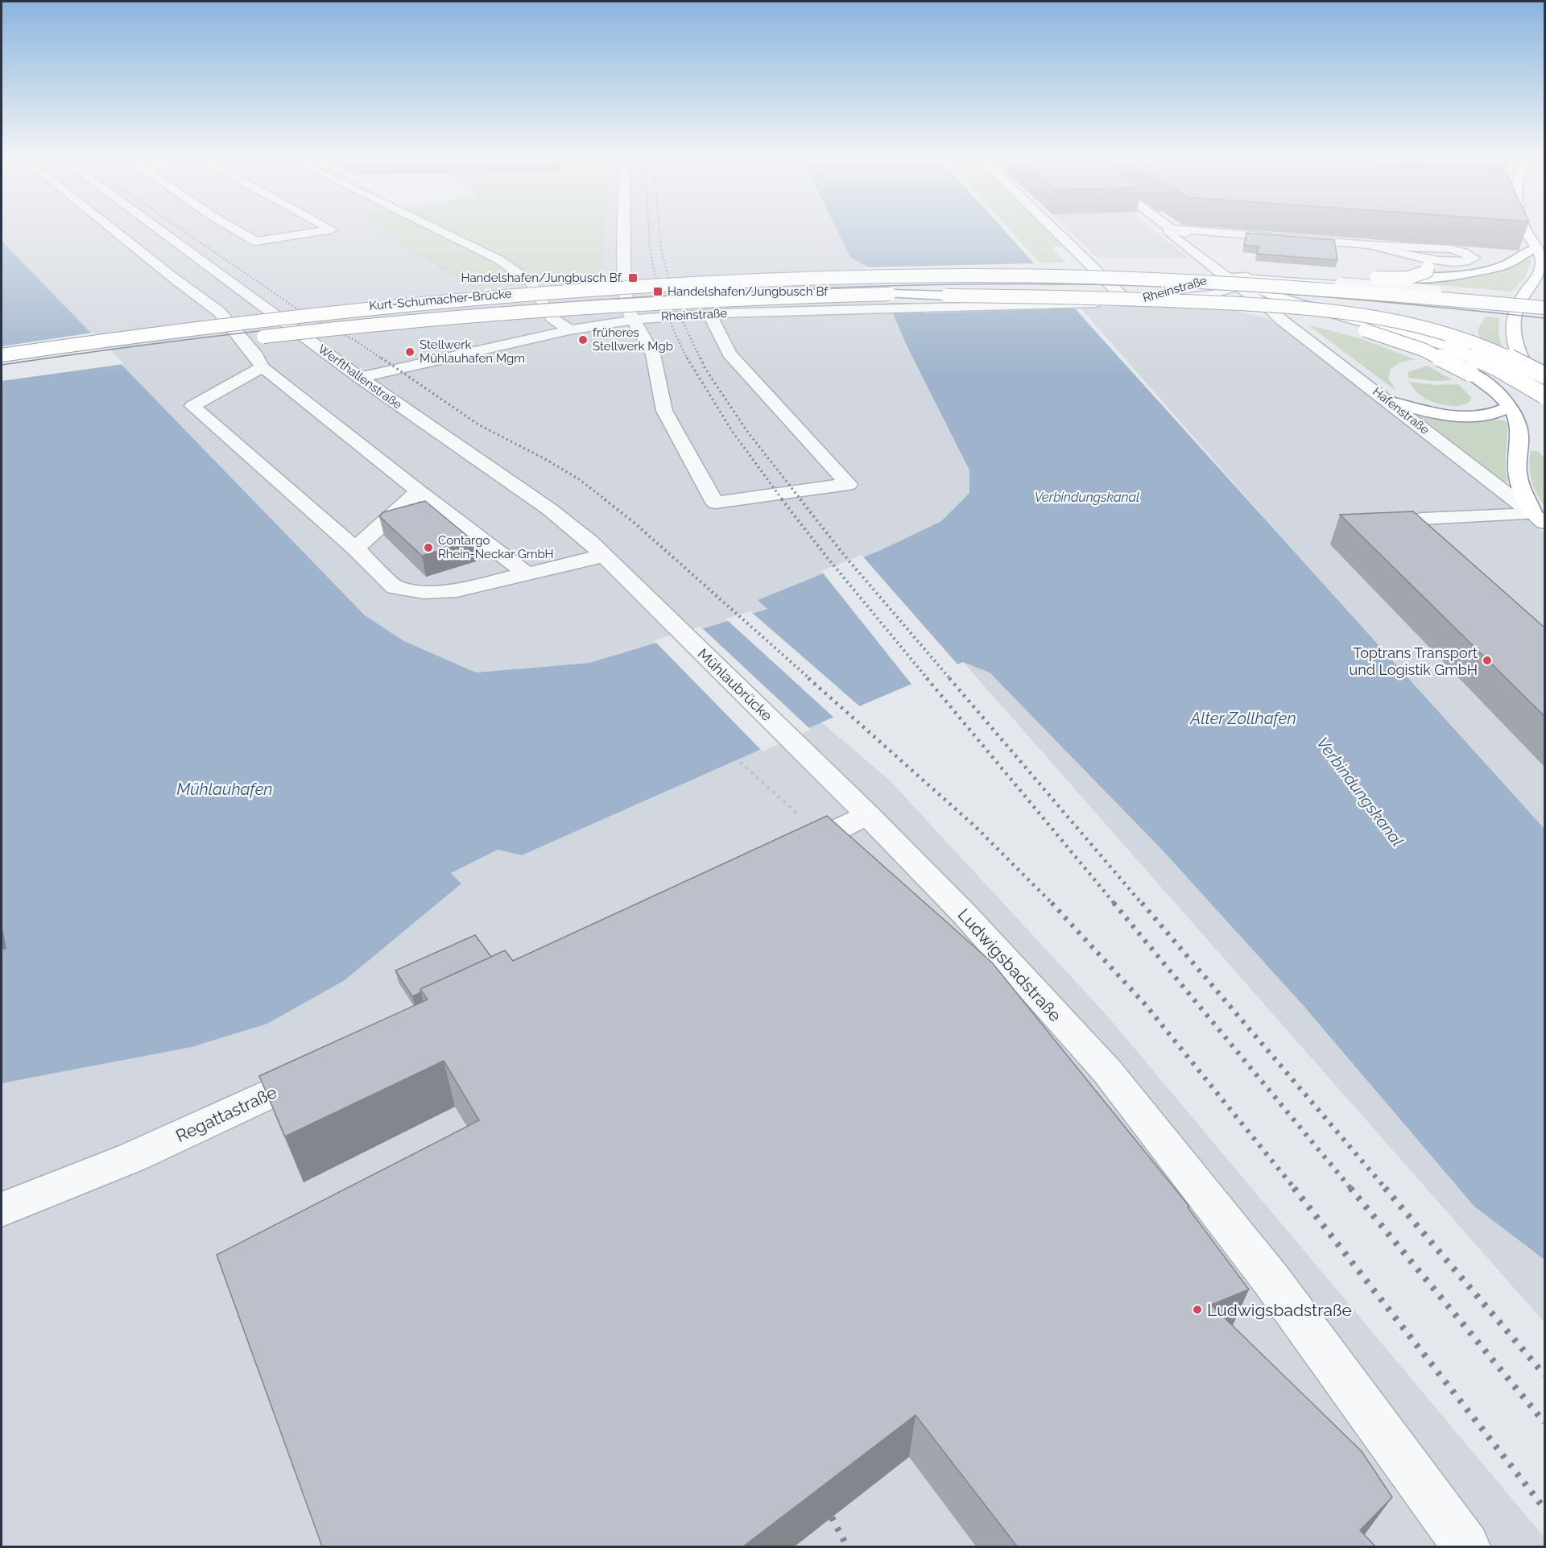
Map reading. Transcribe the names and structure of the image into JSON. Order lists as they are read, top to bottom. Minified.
{"streets":{"main road":["Kurt-Schumacher-Brücke"],"street":["Rheinstraße","Werfthallenstraße","Hafenstraße","Mühlaubrücke","Ludwigsbadstraße","Regattastraße"]},"crossings":[["Rheinstraße","Werfthallenstraße"],["Rheinstraße","Hafenstraße"],["Werfthallenstraße","Mühlaubrücke"],["Mühlaubrücke","Ludwigsbadstraße"]],"water":["Verbindungskanal","Alter Zollhafen","Mühlauhafen"],"places":{"transit":["Handelshafen/Jungbusch Bf.","Handelshafen/Jungbusch Bf"],"other":["früheres Stellwerk Mgb","Stellwerk Mühlauhafen Mgm","Contargo Rhein-Neckar GmbH","Toptrans Transport und Logistik GmbH","Ludwigsbadstraße"]}}
